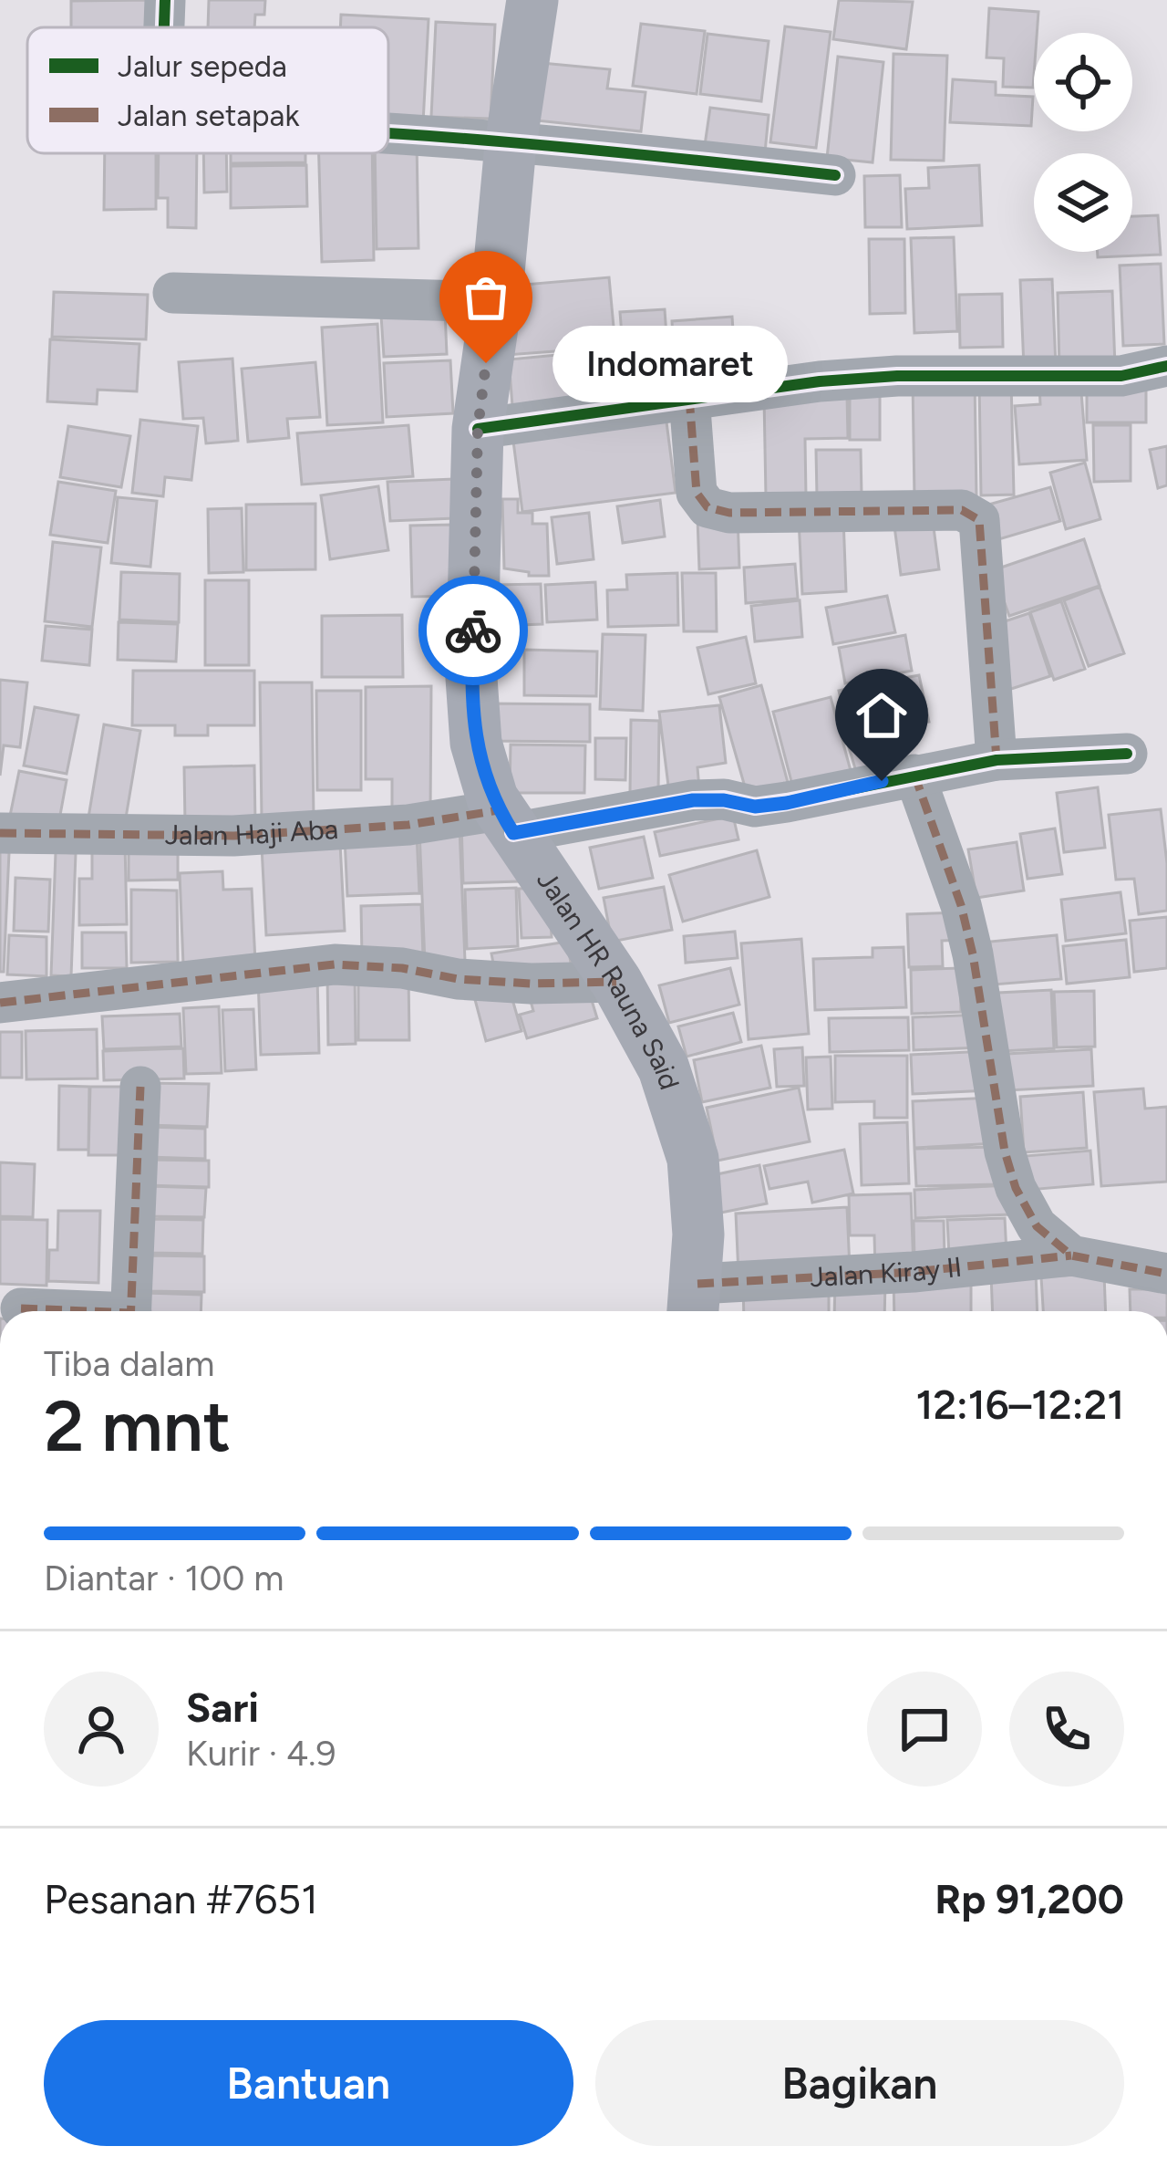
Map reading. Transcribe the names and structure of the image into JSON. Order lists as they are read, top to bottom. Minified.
{"streets":{"main road":["Jalan HR Rauna Said"],"street":["Jalan Haji Aba","Jalan Kiray II"]},"crossings":[["Jalan Haji Aba","Jalan HR Rauna Said"],["Jalan HR Rauna Said","Jalan Kiray II"]],"places":["Indomaret"],"legend":["Jalur sepeda","Jalan setapak"],"page":{"bubble":"Indomaret","heading":["2 mnt","Tiba dalam","12:16–12:21"],"panel":["Sari","Kurir · 4.9","Pesanan #7651","Rp 91,200"],"bar":"Diantar · 100 m","buttons":["Bantuan","Bagikan"]}}
